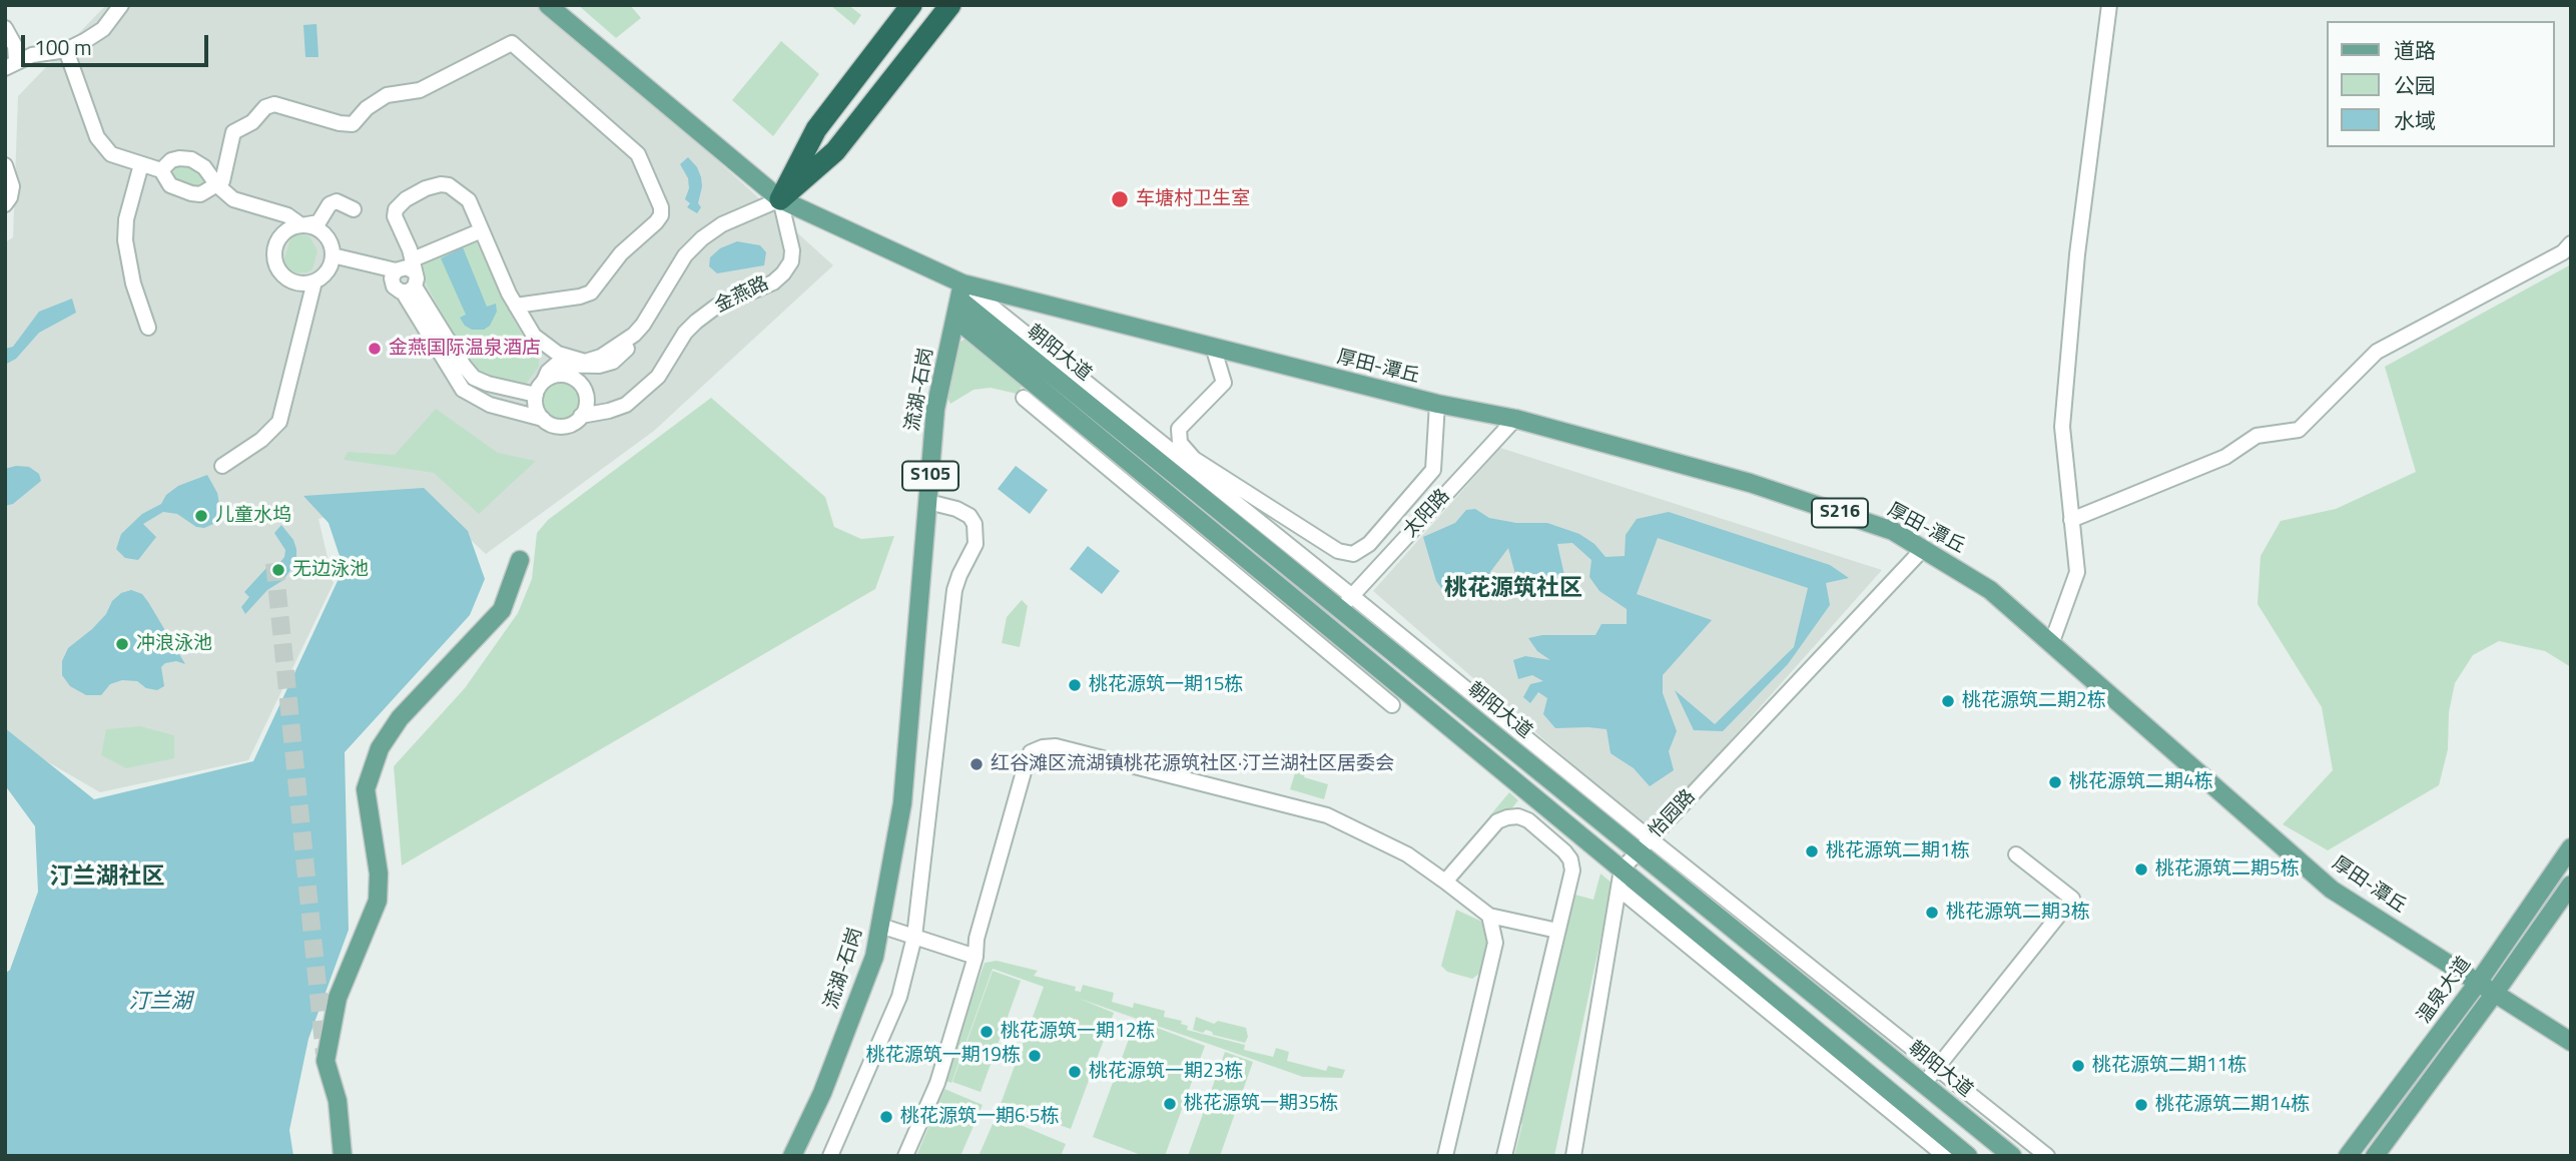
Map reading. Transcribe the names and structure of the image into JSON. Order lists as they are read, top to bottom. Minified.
{"streets":{"main road":["朝阳大道","厚田-潭丘","流湖-石岗","S105","S216","温泉大道"],"street":["金燕路","太阳路","怡园路"]},"crossings":[["朝阳大道","厚田-潭丘"],["朝阳大道","流湖-石岗"],["朝阳大道","太阳路"],["朝阳大道","怡园路"],["厚田-潭丘","流湖-石岗"],["厚田-潭丘","太阳路"],["厚田-潭丘","怡园路"],["厚田-潭丘","温泉大道"]],"districts":["桃花源筑社区","汀兰湖社区"],"water":["汀兰湖"],"places":["车塘村卫生室","金燕国际温泉酒店","儿童水坞","无边泳池","冲浪泳池","桃花源筑一期15栋","桃花源筑二期2栋","红谷滩区流湖镇桃花源筑社区·汀兰湖社区居委会","桃花源筑二期4栋","桃花源筑二期1栋","桃花源筑二期5栋","桃花源筑二期3栋","桃花源筑一期12栋","桃花源筑一期19栋","桃花源筑二期11栋","桃花源筑一期23栋","桃花源筑一期35栋","桃花源筑二期14栋","桃花源筑一期6·5栋"],"legend":["道路","公园","水域"],"scale_bar":"100 m"}
